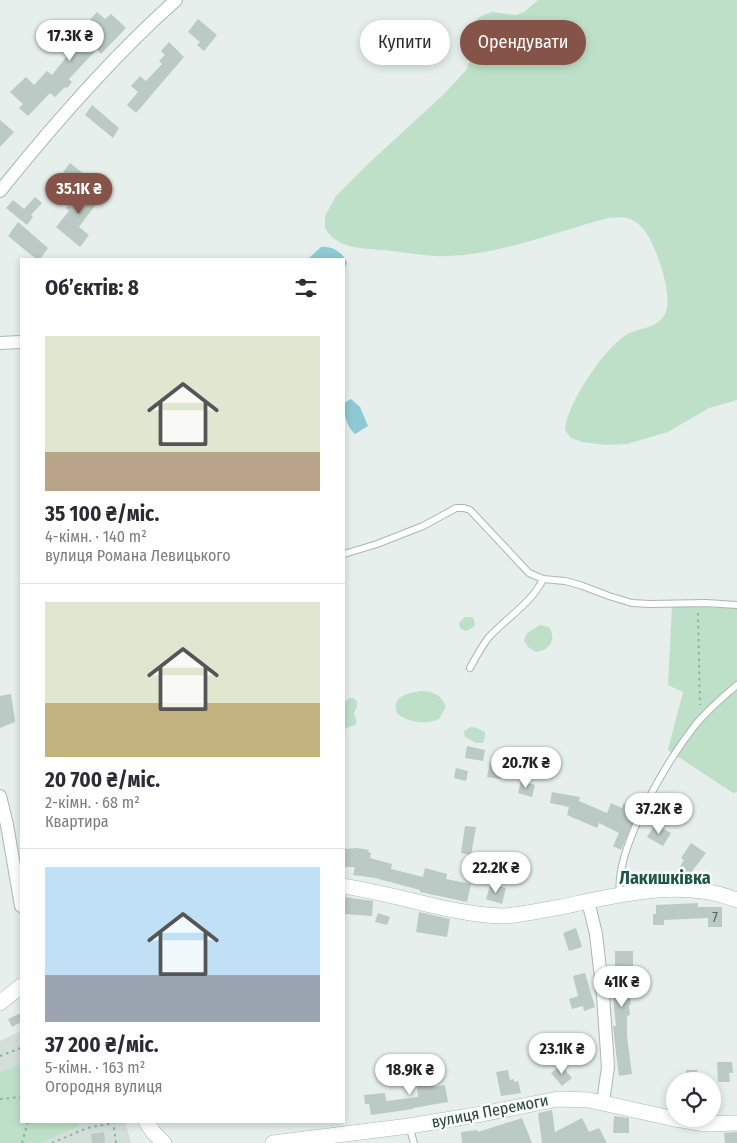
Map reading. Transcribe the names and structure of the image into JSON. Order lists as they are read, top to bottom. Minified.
{"streets":{"street":["вулиця Перемоги"]},"districts":["Лакишківка"],"house_numbers":["7"],"page":{"price":["17.3K ₴","35.1K ₴","20.7K ₴","37.2K ₴","22.2K ₴","41K ₴","23.1K ₴","18.9K ₴"],"chip":["Купити","Орендувати"],"heading":"Об’єктів: 8","list":[{"name":"35 100 ₴/міс.","note":"4-кімн. · 140 m² · вулиця Романа Левицького"},{"name":"20 700 ₴/міс.","note":"2-кімн. · 68 m² · Квартира"},{"name":"37 200 ₴/міс.","note":"5-кімн. · 163 m² · Огородня вулиця"}]}}
